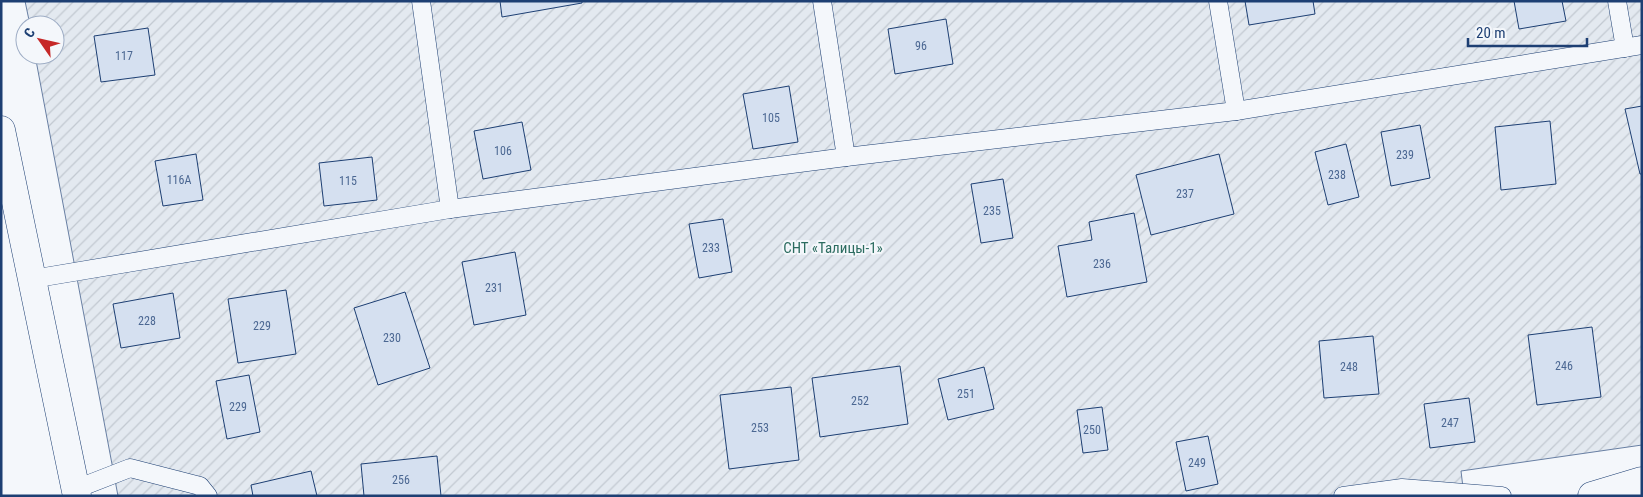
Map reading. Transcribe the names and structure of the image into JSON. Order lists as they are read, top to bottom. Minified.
{"parks":["СНТ «Талицы-1»"],"house_numbers":["96","117","105","106","239","238","116А","115","237","235","233","236","231","228","229","230","246","248","251","252","229","247","253","250","249","256"],"scale_bar":"20 m","north":"top left"}
